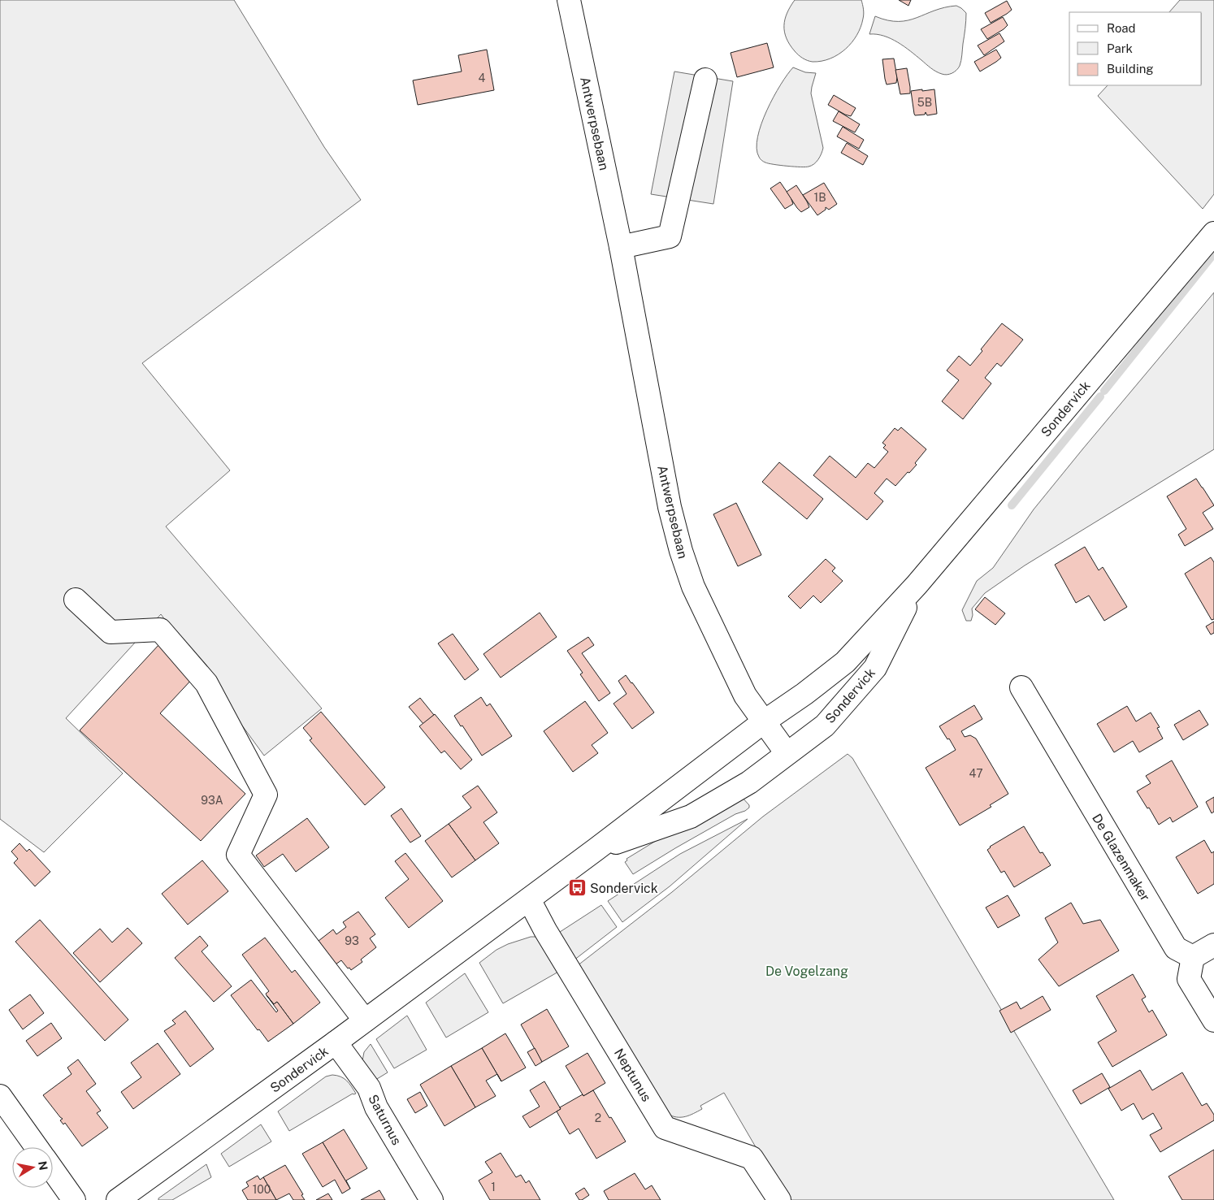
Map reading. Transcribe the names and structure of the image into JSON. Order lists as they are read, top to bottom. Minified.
{"streets":{"street":["Antwerpsebaan","Sondervick","De Glazenmaker","Neptunus","Saturnus"]},"crossings":[["Antwerpsebaan","Sondervick"],["Sondervick","Neptunus"],["Sondervick","Saturnus"]],"parks":["De Vogelzang"],"places":{"bus stop":["Sondervick"]},"house_numbers":["4","5B","1B","47","93A","93","2","1","100"],"legend":["Road","Park","Building"],"north":"right"}
